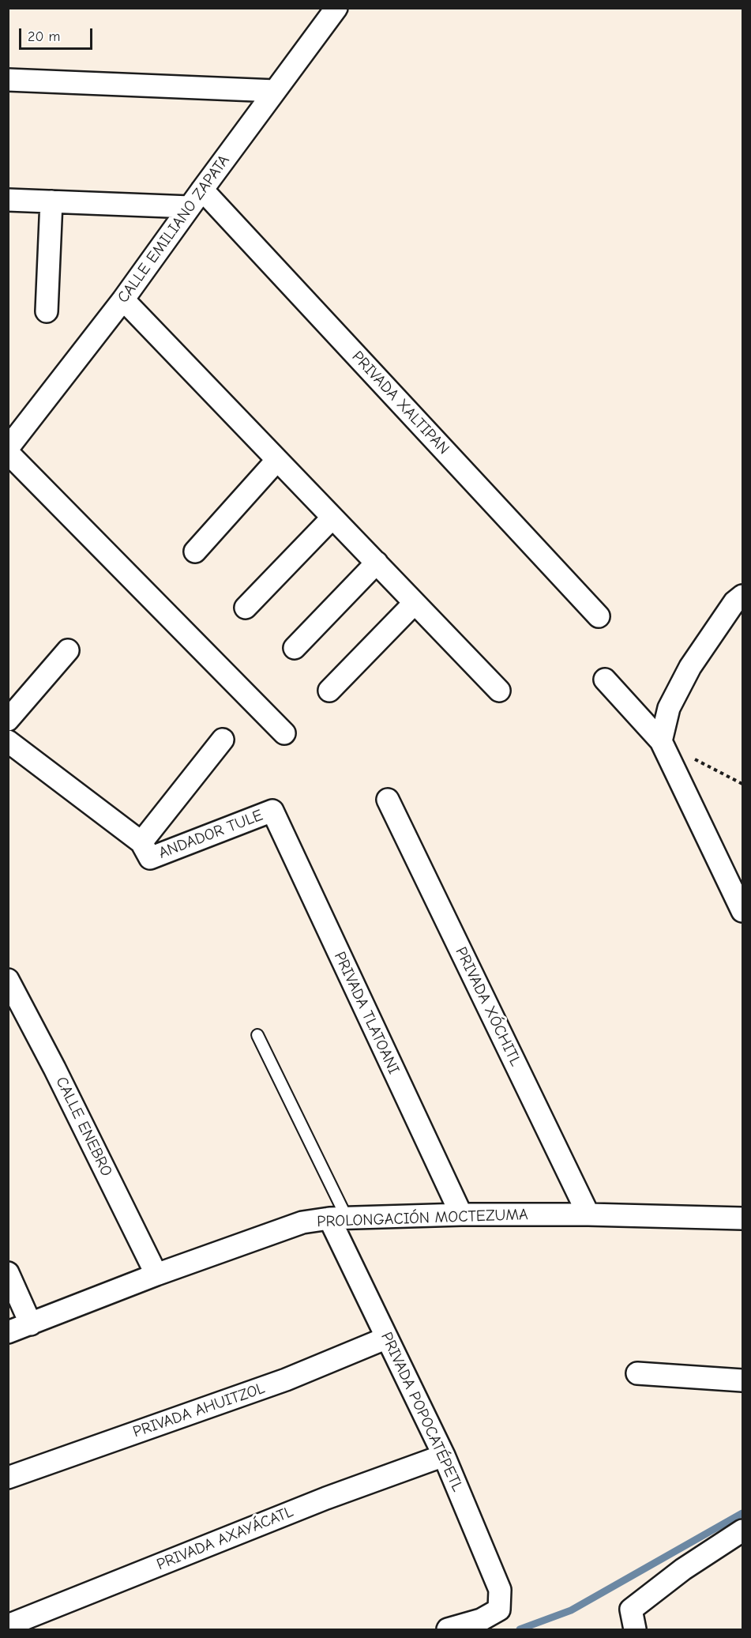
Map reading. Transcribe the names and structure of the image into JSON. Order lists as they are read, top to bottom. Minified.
{"streets":{"street":["CALLE EMILIANO ZAPATA","PRIVADA XALTIPAN","ANDADOR TULE","PRIVADA XÓCHITL","PRIVADA TLATOANI","CALLE ENEBRO","PROLONGACIÓN MOCTEZUMA","PRIVADA AHUITZOL","PRIVADA POPOCATÉPETL","PRIVADA AXAYÁCATL"]},"crossings":[["CALLE EMILIANO ZAPATA","PRIVADA XALTIPAN"],["ANDADOR TULE","PRIVADA TLATOANI"],["PRIVADA XÓCHITL","PROLONGACIÓN MOCTEZUMA"],["PRIVADA TLATOANI","PROLONGACIÓN MOCTEZUMA"],["CALLE ENEBRO","PROLONGACIÓN MOCTEZUMA"],["PROLONGACIÓN MOCTEZUMA","PRIVADA POPOCATÉPETL"],["PRIVADA AHUITZOL","PRIVADA POPOCATÉPETL"],["PRIVADA POPOCATÉPETL","PRIVADA AXAYÁCATL"]],"scale_bar":"20 m"}
